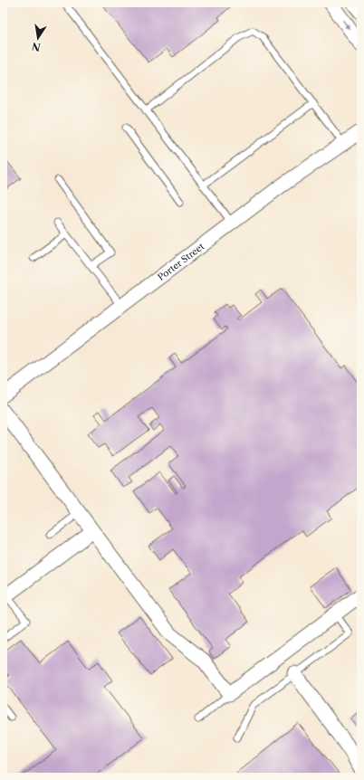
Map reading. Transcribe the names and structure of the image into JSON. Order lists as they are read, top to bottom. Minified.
{"streets":{"street":["Porter Street"]},"north":"bottom"}
